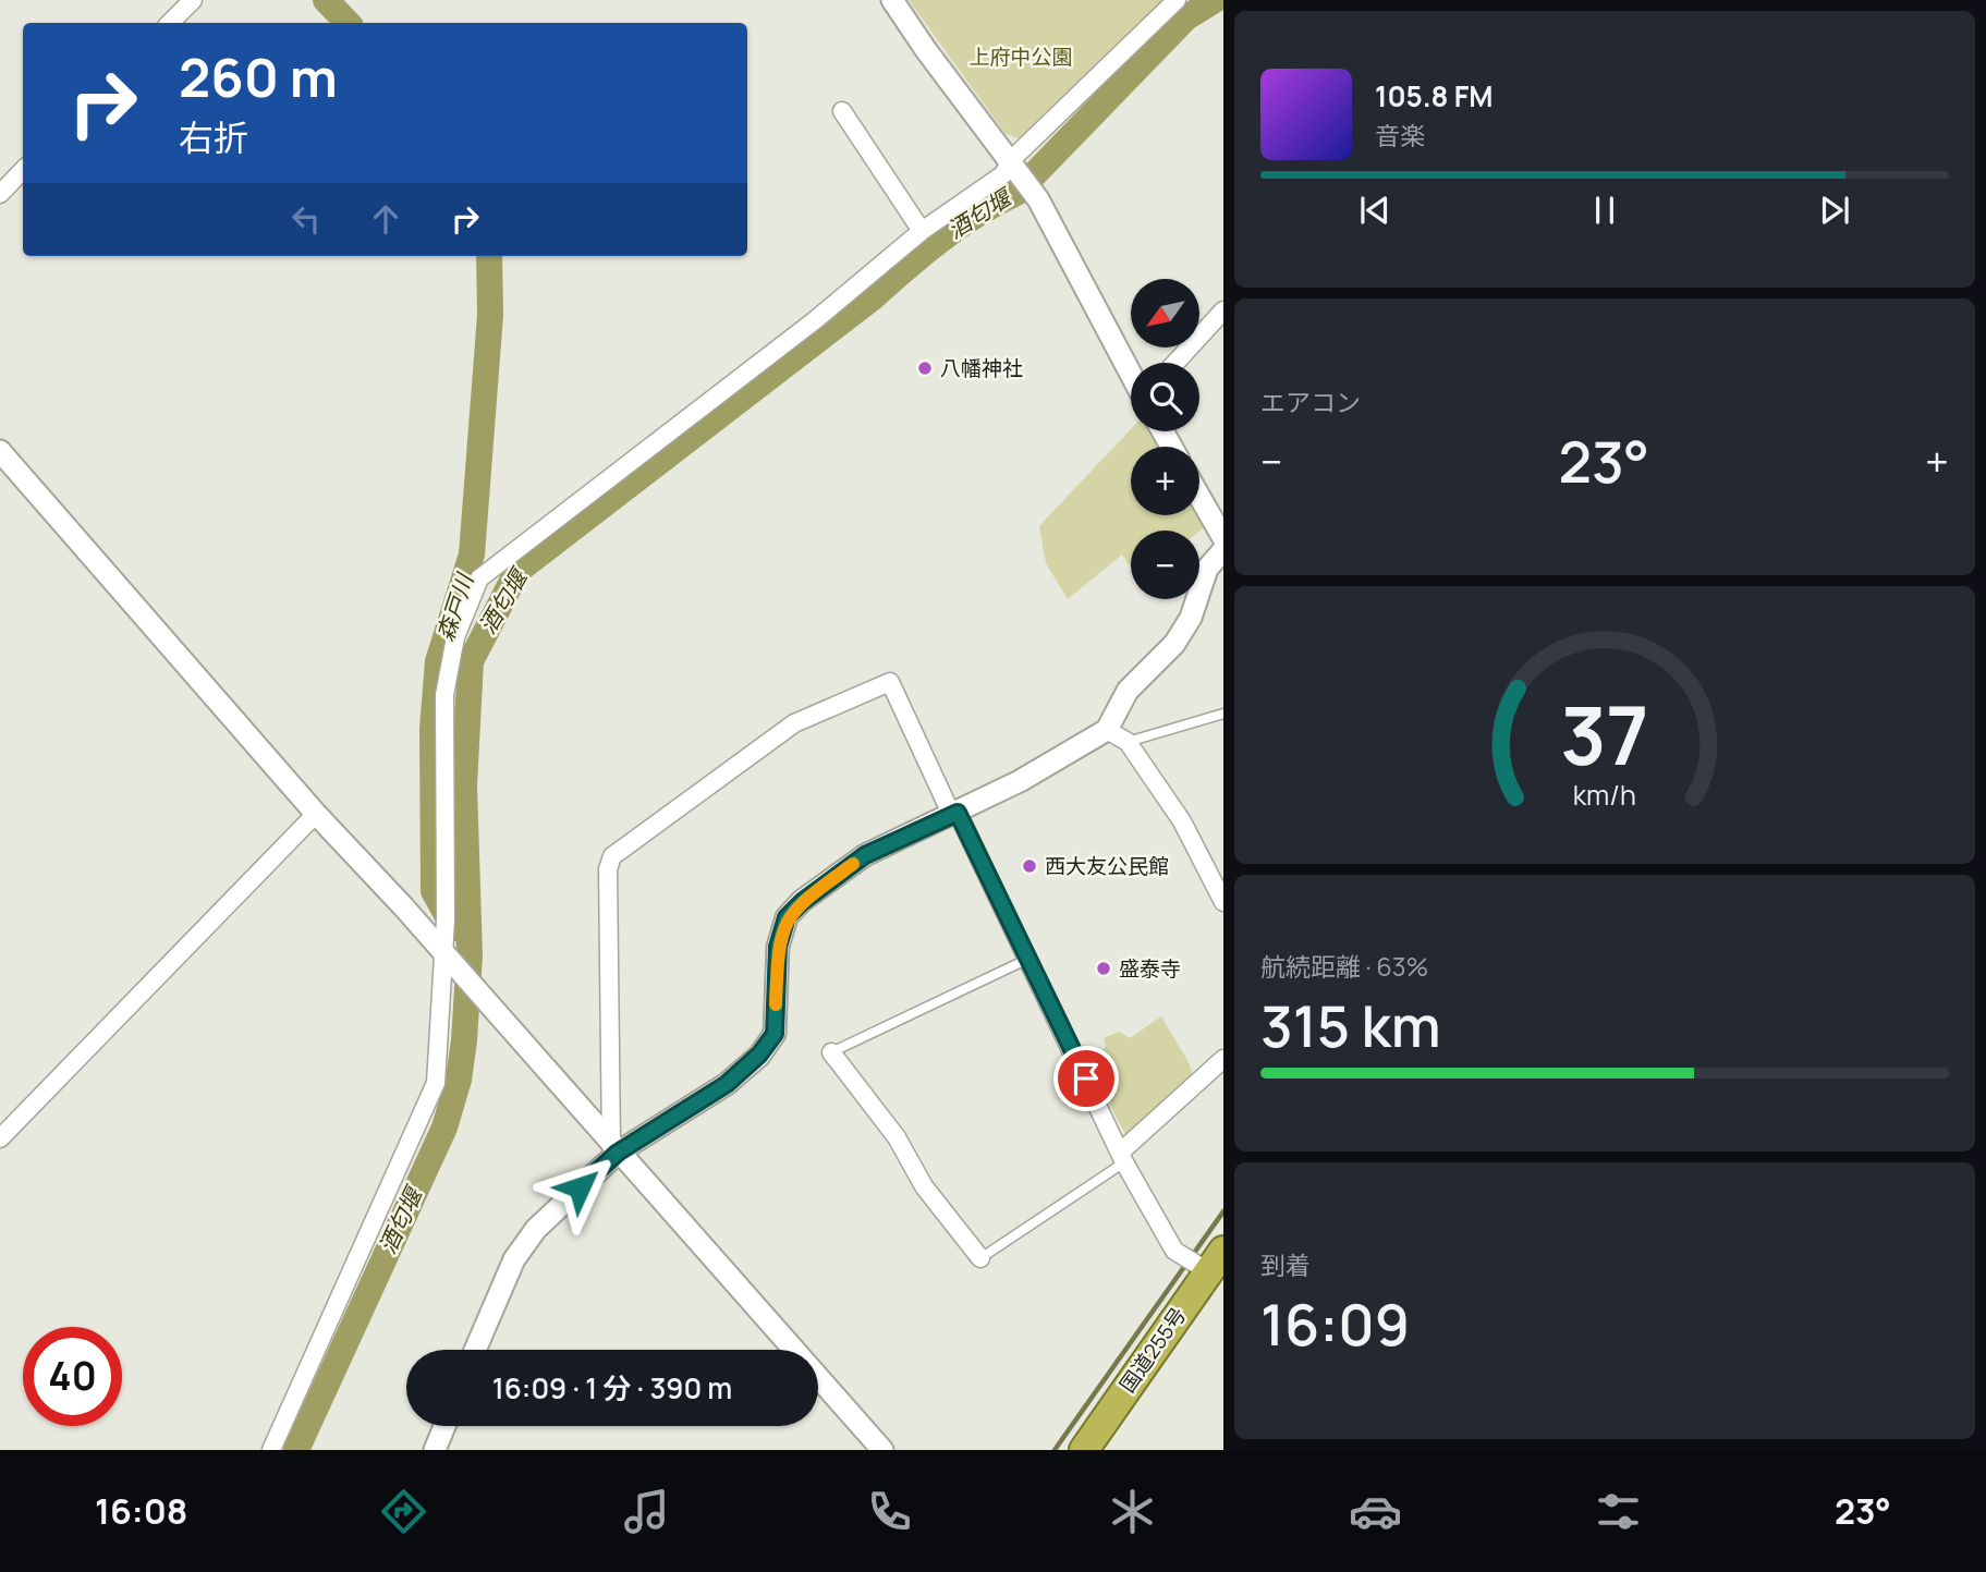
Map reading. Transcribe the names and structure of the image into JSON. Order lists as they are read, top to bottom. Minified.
{"streets":{"highway":["国道255号"]},"water":["酒匂堰","森戸川"],"parks":["上府中公園"],"places":["八幡神社","西大友公民館","盛泰寺"],"north":"bottom left","page":{"turn":["260 m","右折"],"song":["105.8 FM","音楽"],"map_buttons":["+","−"],"tile":["エアコン",["航続距離 · 63%","315 km"],["到着","16:09"]],"heat":["−","23°","+"],"limit":"40","trip":"16:09 · 1 分 · 390 m","tabs":["16:08","23°"],"gauge":["37","km/h"]}}
